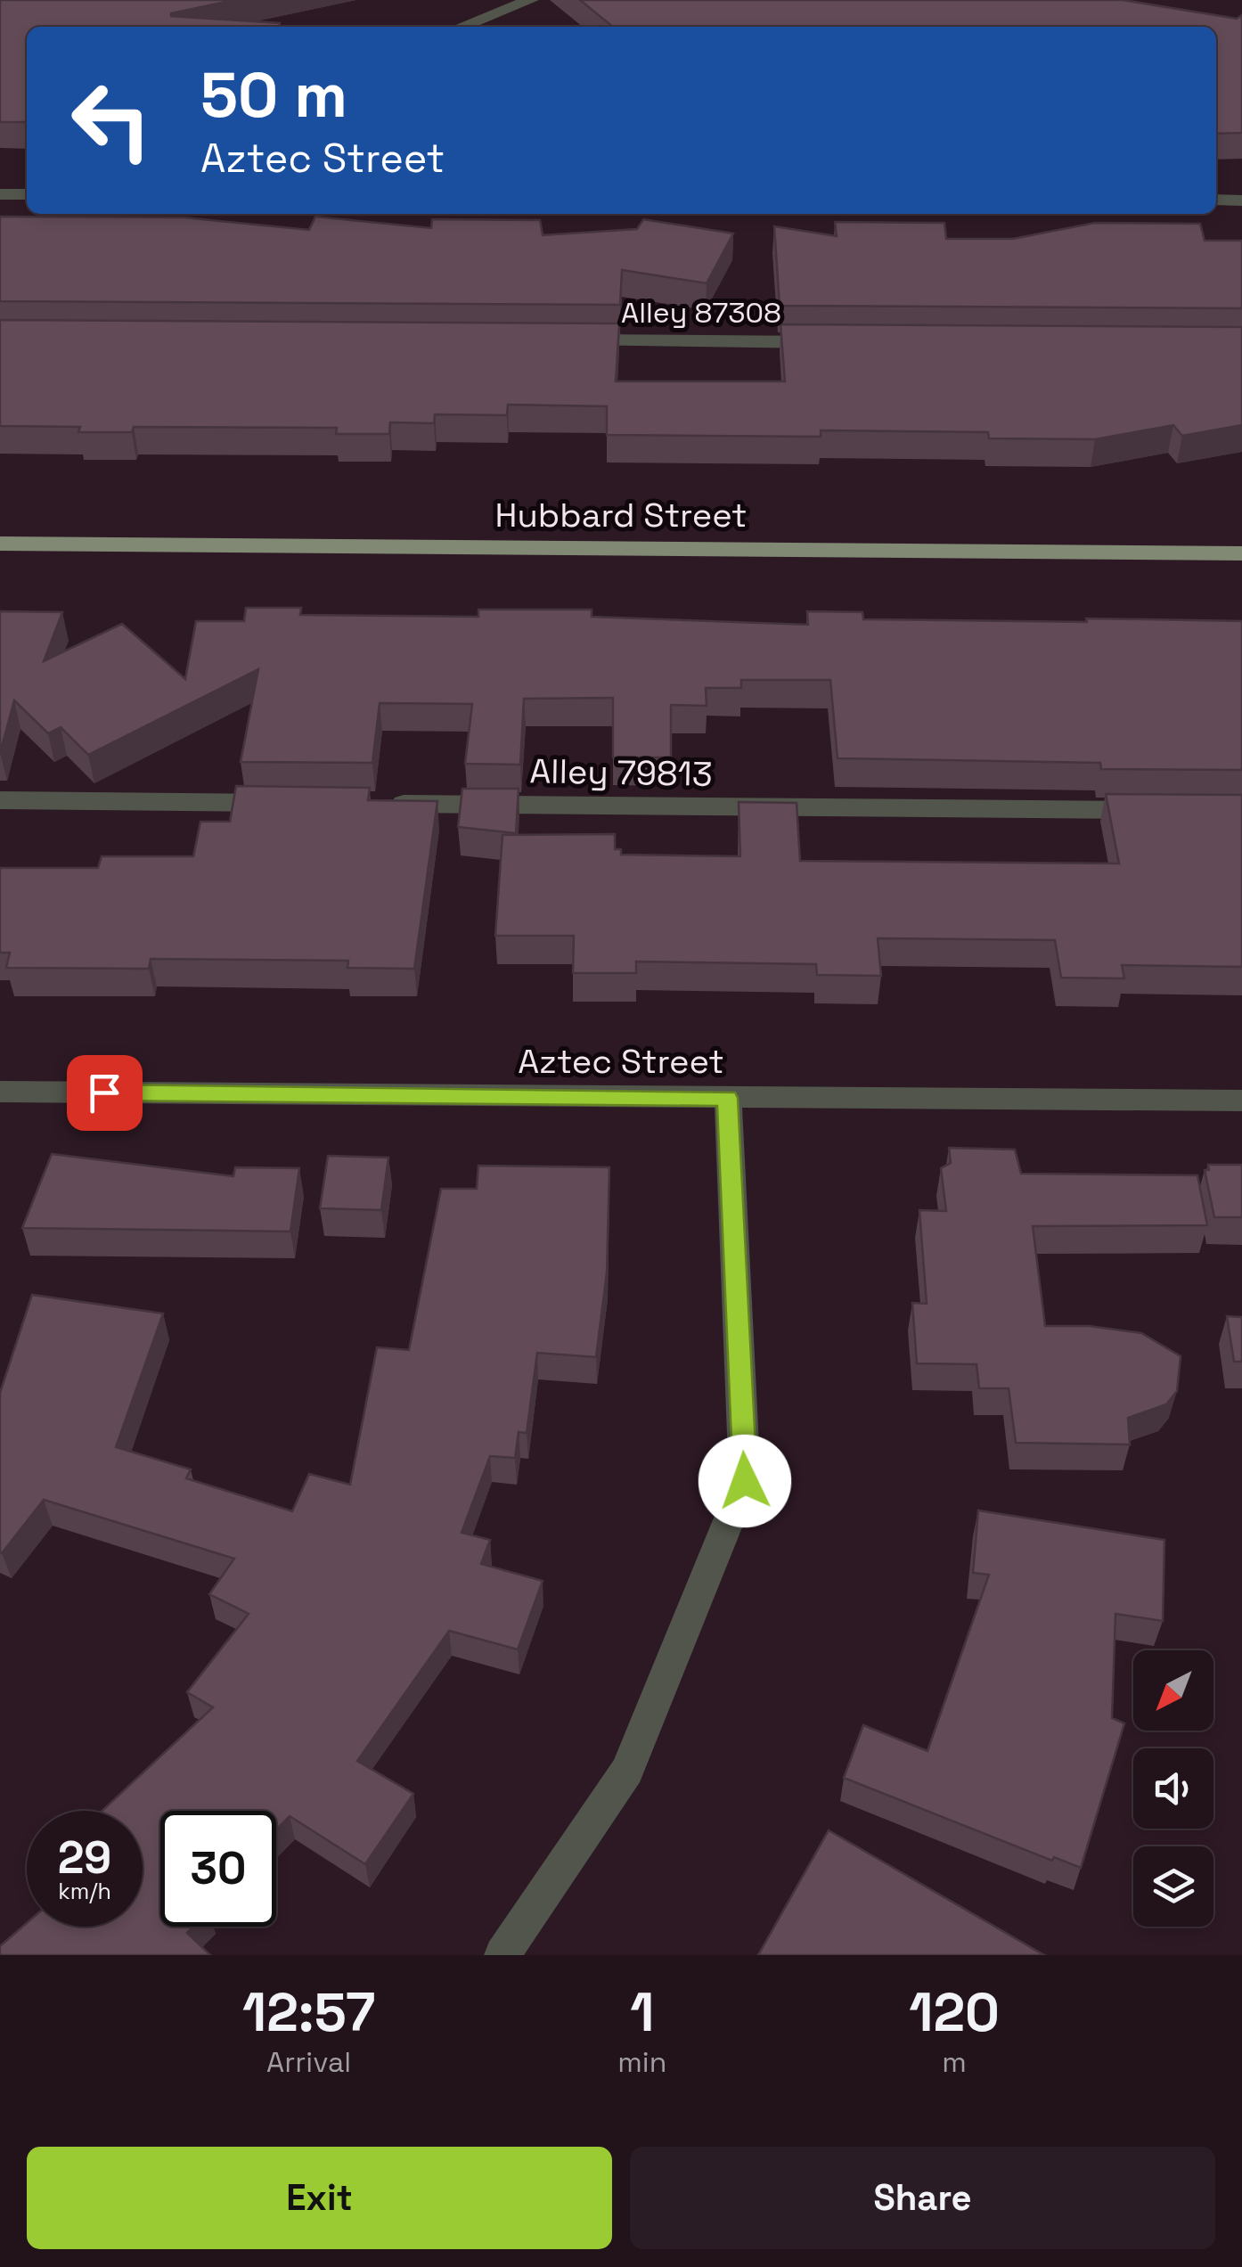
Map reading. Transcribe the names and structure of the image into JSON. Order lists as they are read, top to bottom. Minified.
{"streets":{"main road":["Hubbard Street"],"street":["Alley 87308","Alley 79813","Aztec Street"]},"north":"bottom left","page":{"turn":["50 m","Aztec Street"],"speed":"29 km/h","limit":"30","eta":["12:57","Arrival","1","min","120","m"],"buttons":["Exit","Share"]}}
